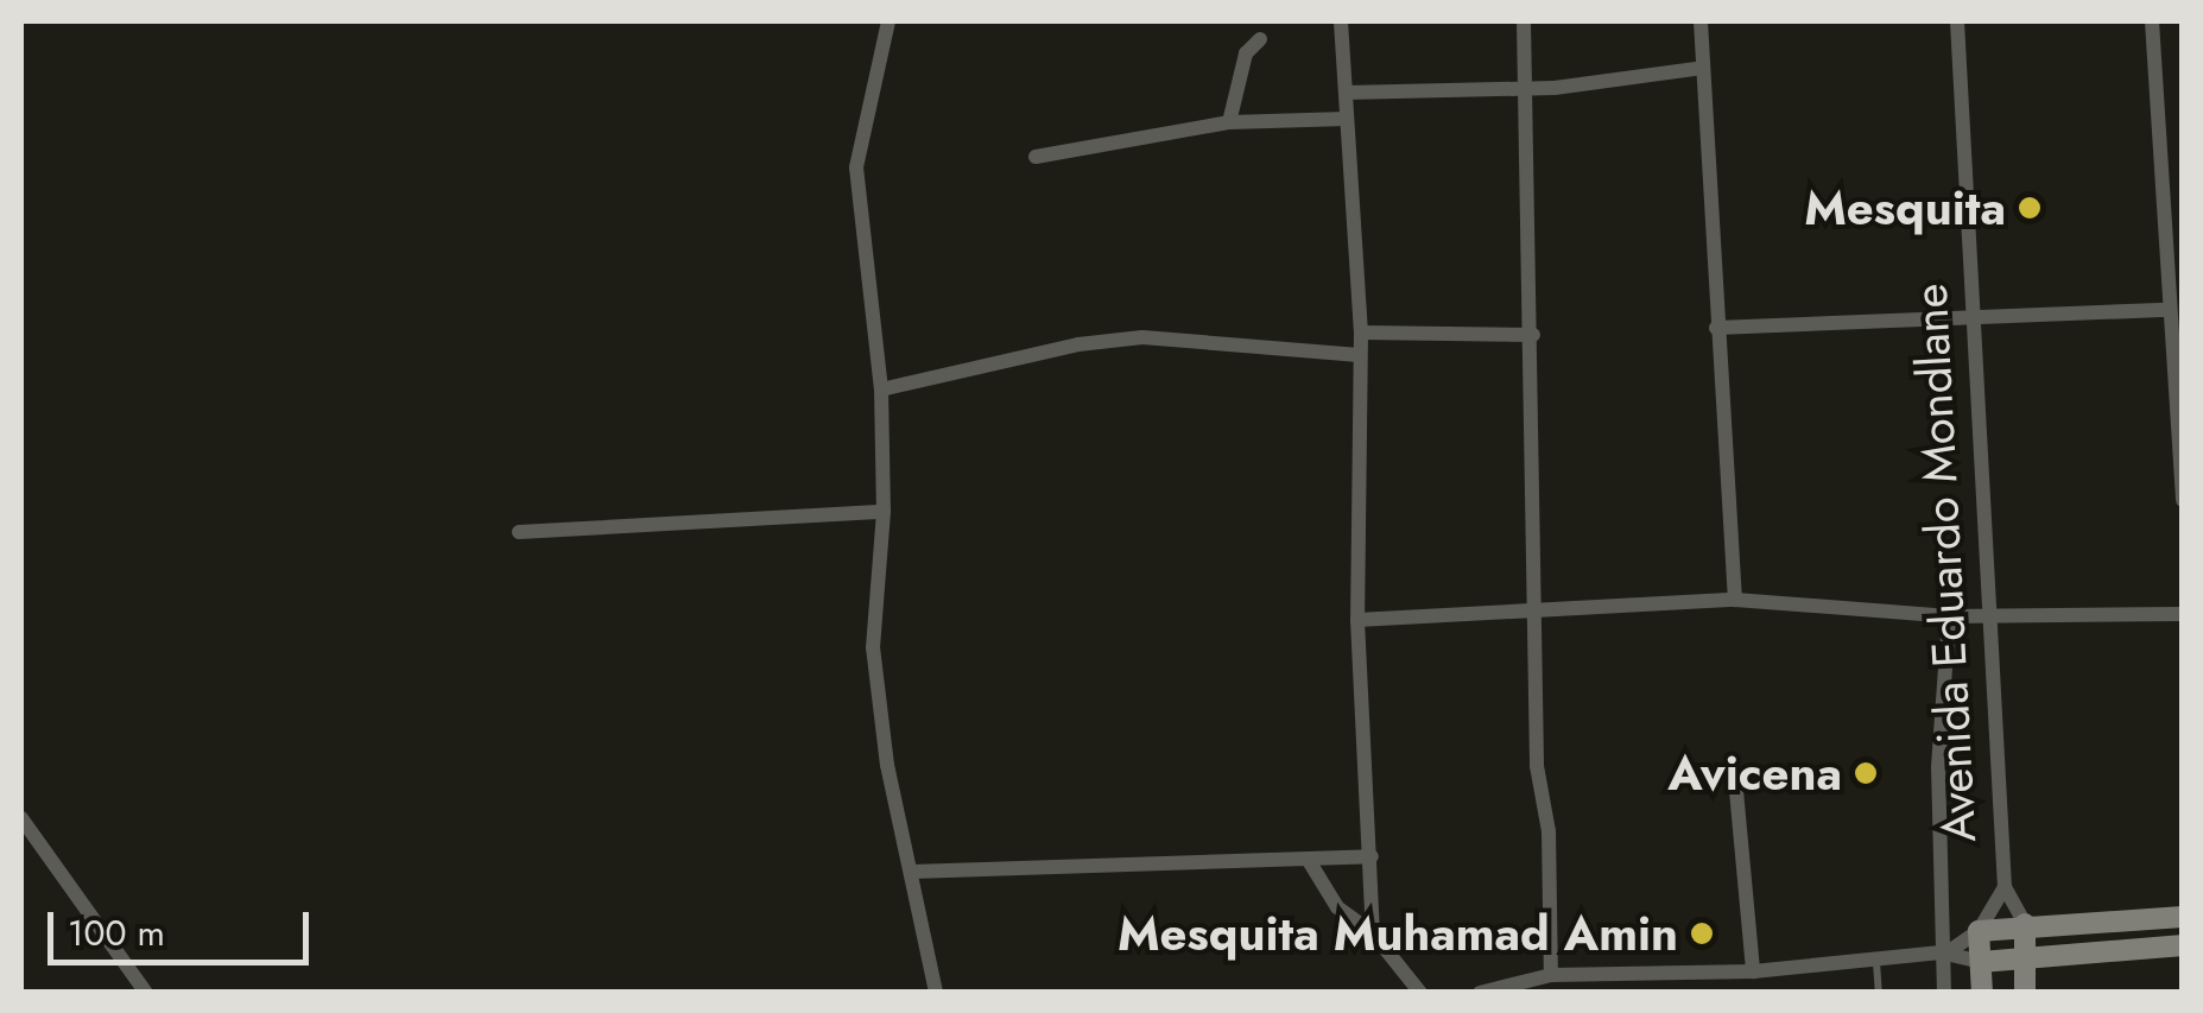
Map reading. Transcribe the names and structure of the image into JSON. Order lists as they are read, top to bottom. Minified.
{"streets":{"street":["Avenida Eduardo Mondlane"]},"places":["Mesquita","Avicena","Mesquita Muhamad Amin"],"scale_bar":"100 m"}
